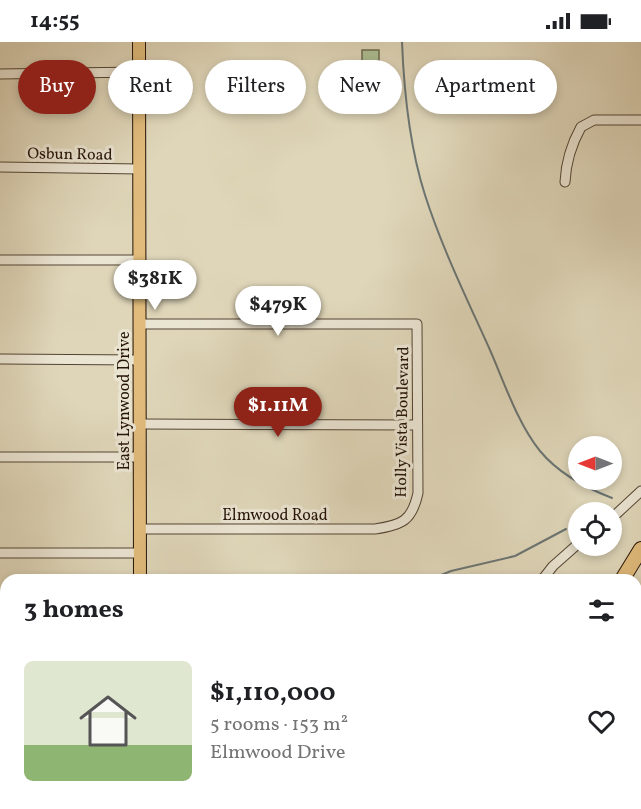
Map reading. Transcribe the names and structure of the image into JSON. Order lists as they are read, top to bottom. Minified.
{"streets":{"main road":["East Lynwood Drive"],"street":["Osbun Road","Holly Vista Boulevard","Elmwood Road"]},"crossings":[["Osbun Road","East Lynwood Drive"],["East Lynwood Drive","Holly Vista Boulevard"],["East Lynwood Drive","Elmwood Road"],["Holly Vista Boulevard","Elmwood Road"]],"north":"left","page":{"status":"14:55","chip":["Buy","Rent","Filters","New","Apartment"],"price":["$381K","$479K","$1.11M"],"heading":"3 homes","list":[{"name":"$1,110,000","note":"5 rooms · 153 m² · Elmwood Drive"}]}}
